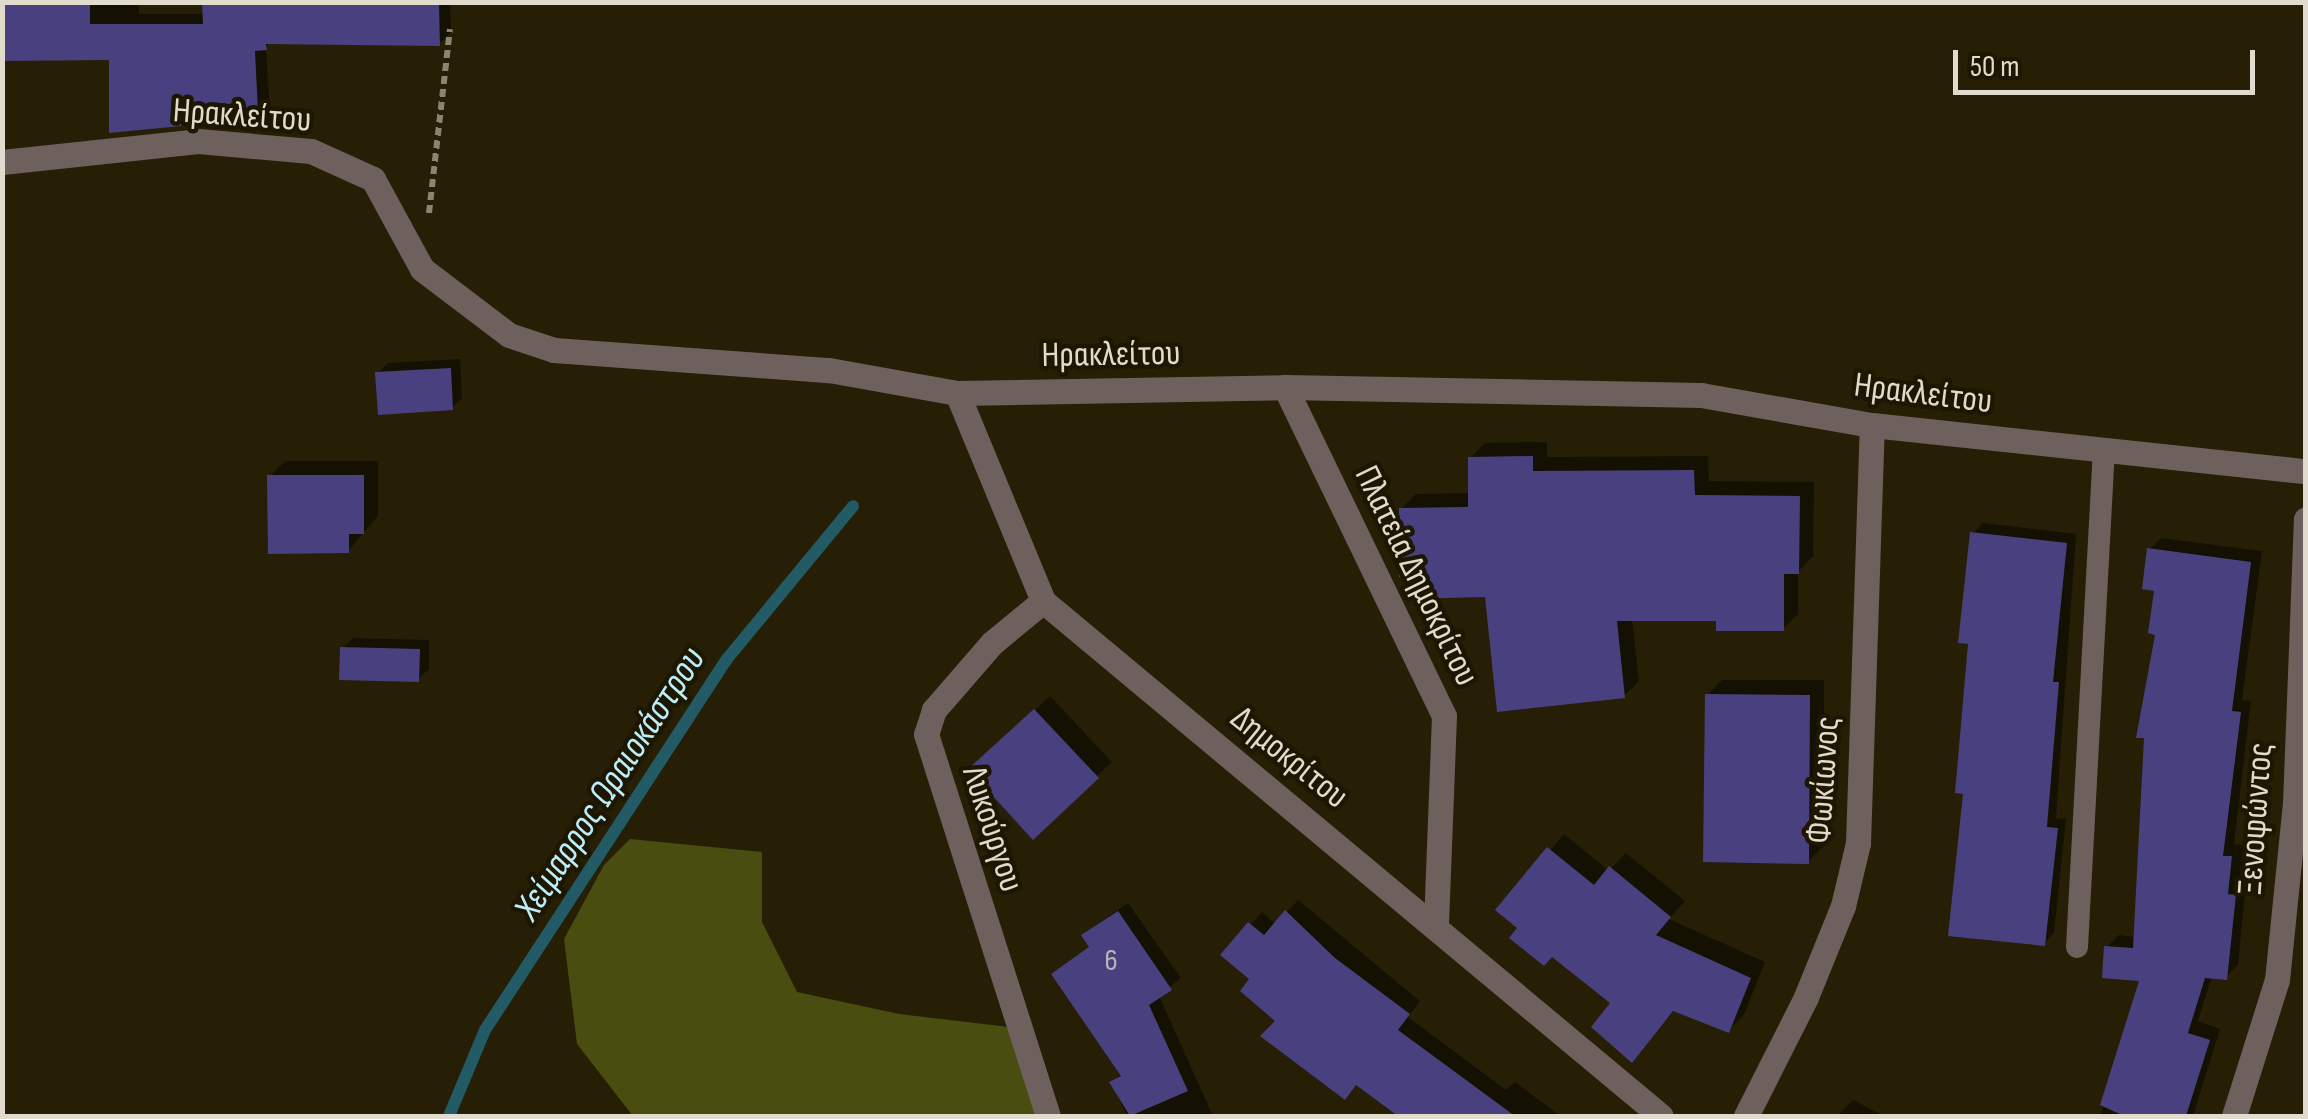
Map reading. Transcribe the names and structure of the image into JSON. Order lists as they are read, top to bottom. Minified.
{"streets":{"street":["Ηρακλείτου","Πλατεία Δημοκρίτου","Δημοκρίτου","Φωκίωνος","Ξενοφώντος","Λυκούργου"]},"crossings":[["Ηρακλείτου","Πλατεία Δημοκρίτου"],["Ηρακλείτου","Δημοκρίτου"],["Ηρακλείτου","Φωκίωνος"],["Πλατεία Δημοκρίτου","Δημοκρίτου"],["Δημοκρίτου","Λυκούργου"]],"water":["Χείμαρρος Ωραιοκάστρου"],"house_numbers":["6"],"scale_bar":"50 m"}
